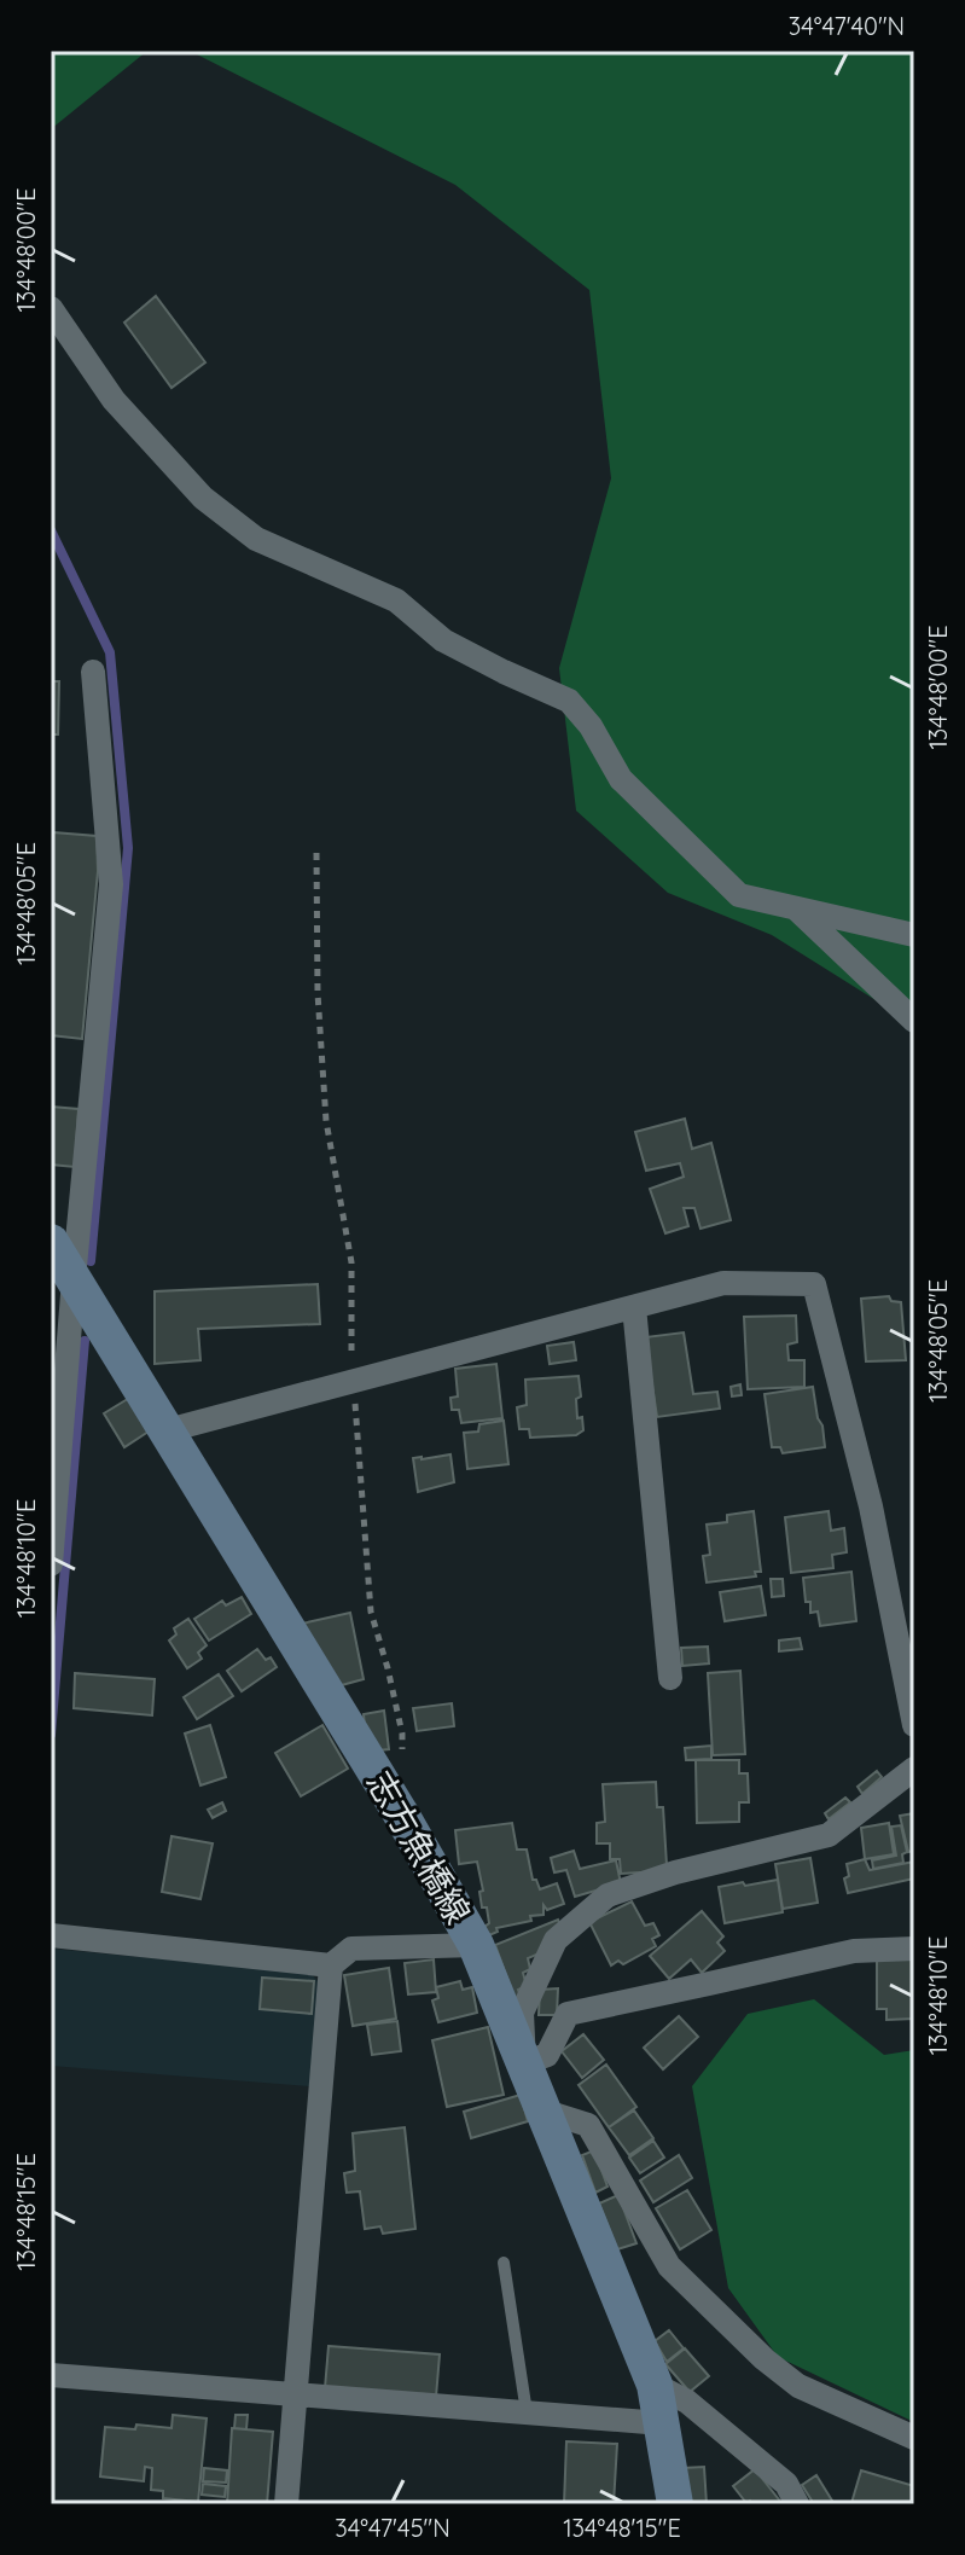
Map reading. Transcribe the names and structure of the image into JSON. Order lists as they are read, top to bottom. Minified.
{"streets":{"main road":["志方魚橋線"]},"coordinates":["34°47'40\"N","134°48'00\"E","134°48'05\"E","134°48'10\"E","134°48'15\"E","34°47'45\"N"]}
